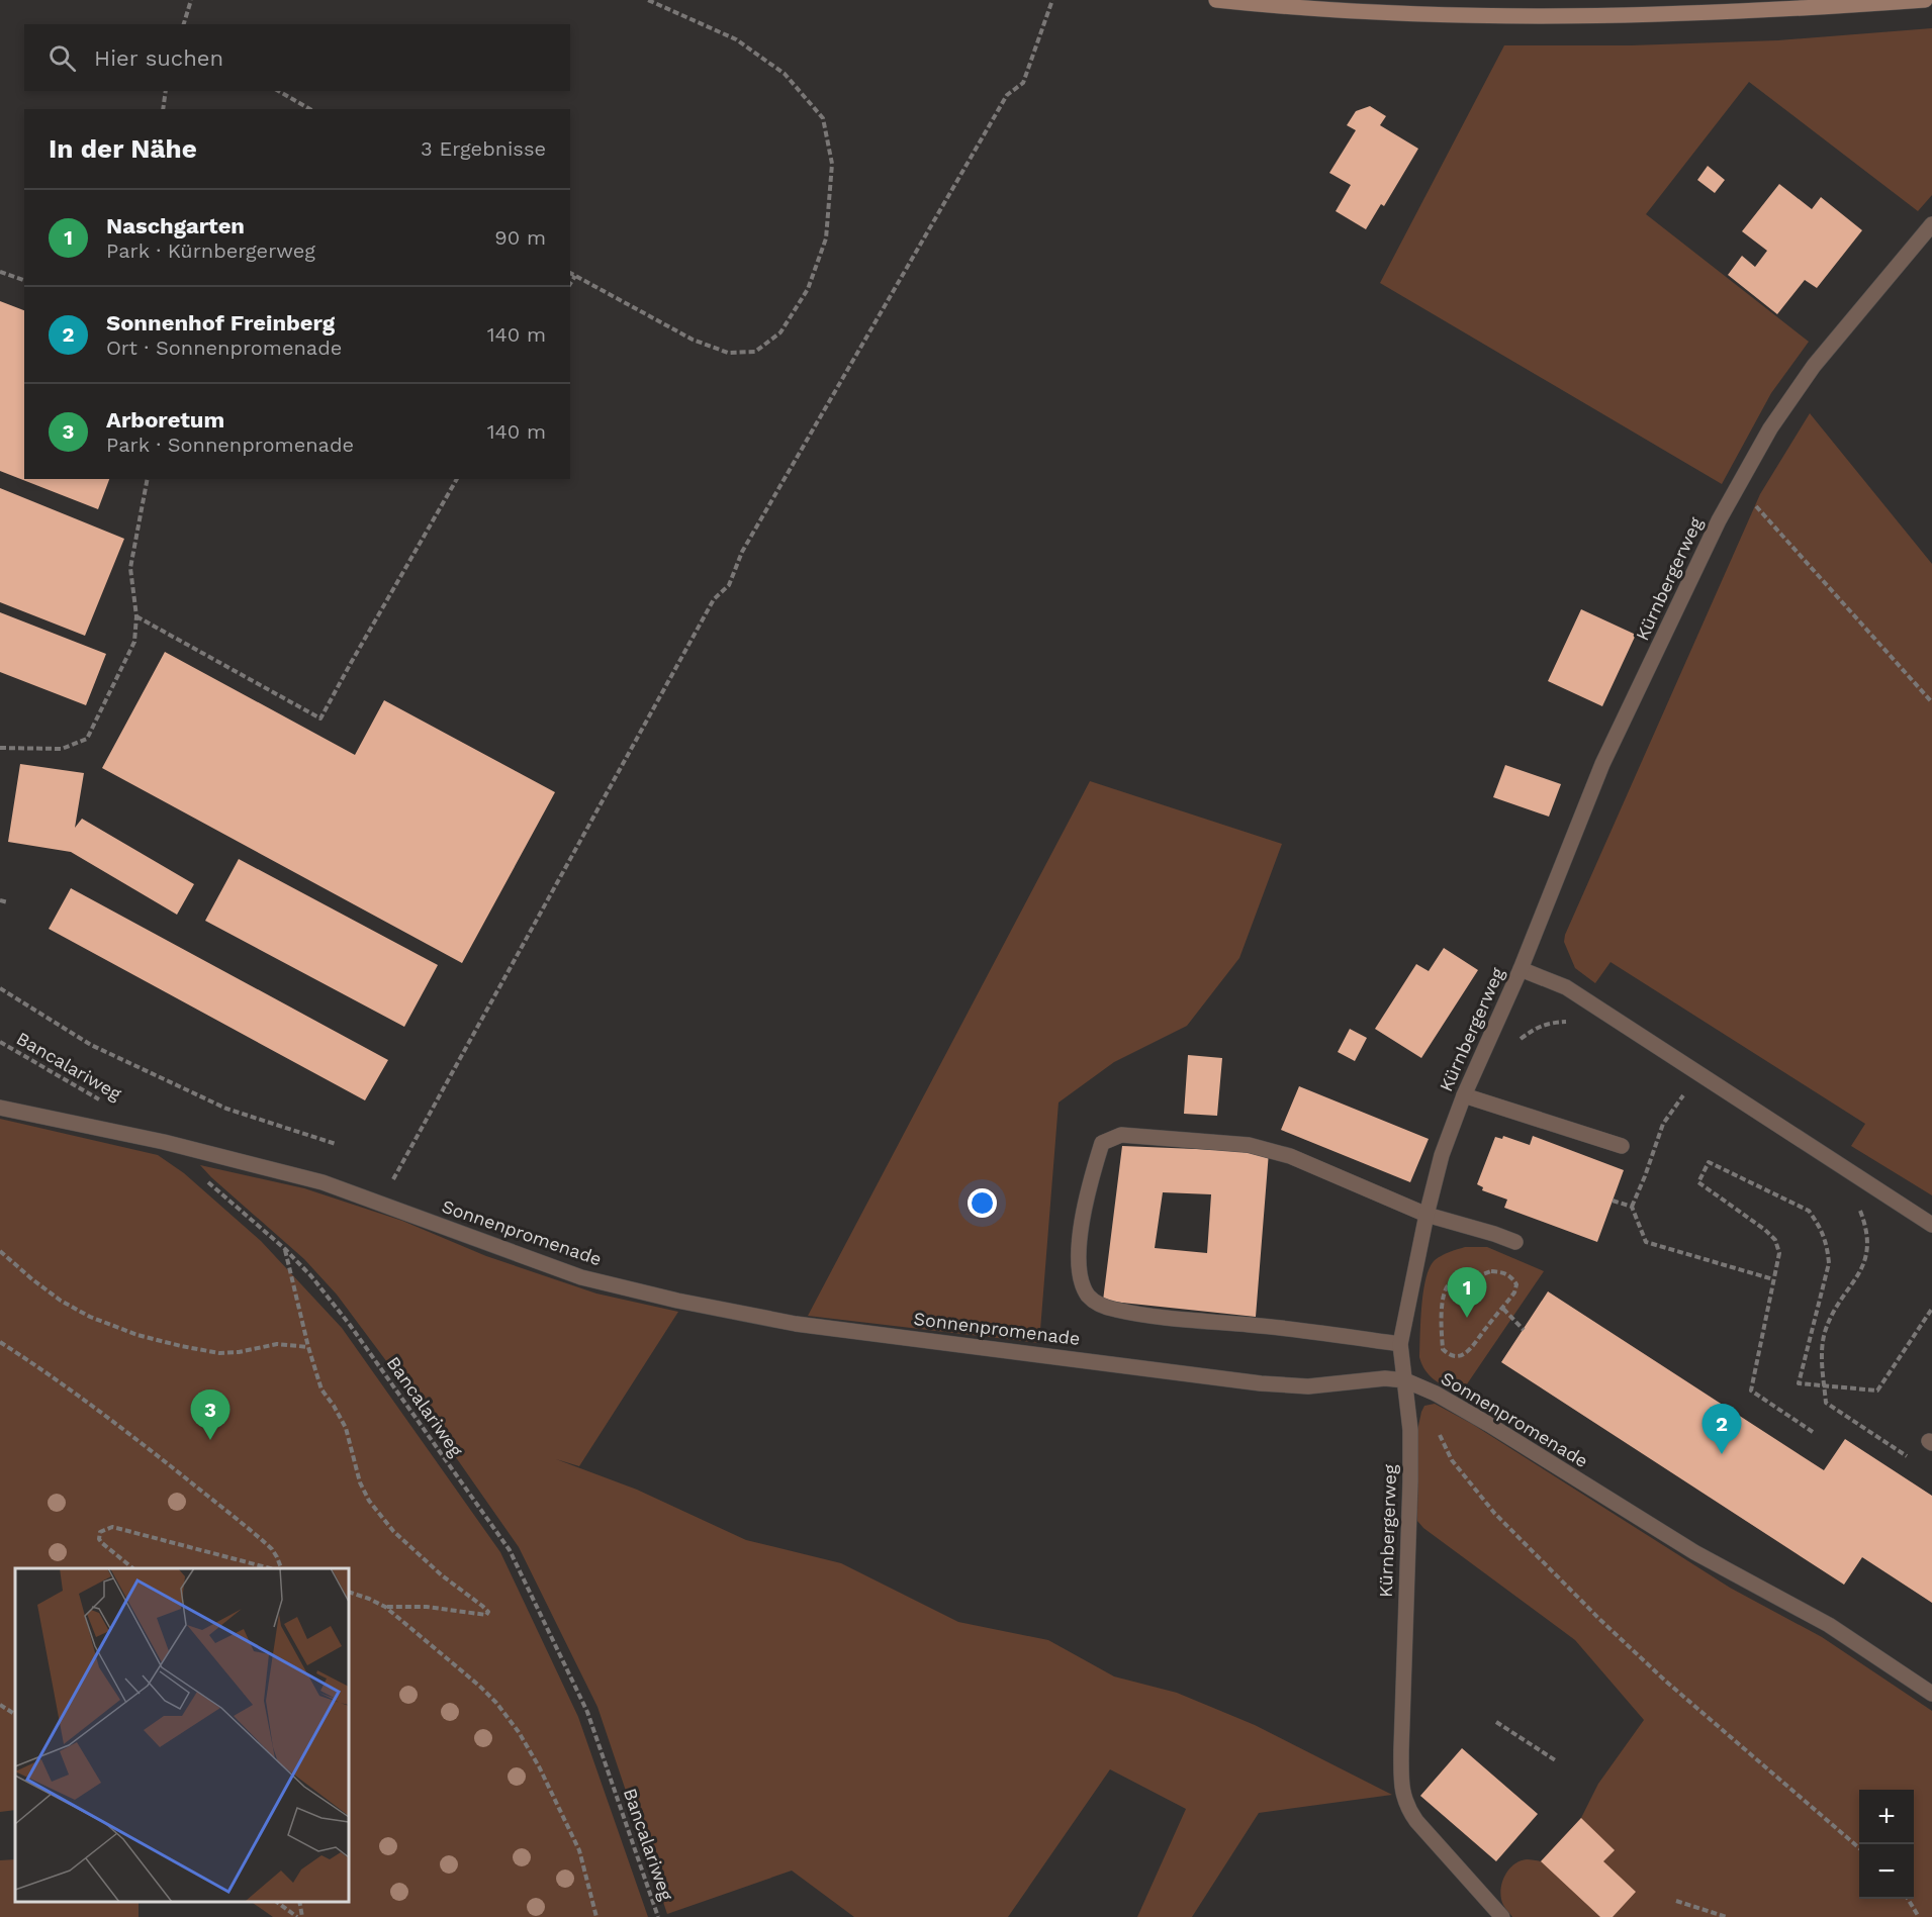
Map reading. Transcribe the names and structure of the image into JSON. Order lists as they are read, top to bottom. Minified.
{"streets":{"street":["Kürnbergerweg","Sonnenpromenade"],"path":["Bancalariweg"]},"crossings":[["Kürnbergerweg","Sonnenpromenade"]],"page":{"search":"Hier suchen","heading":["In der Nähe","3 Ergebnisse"],"list":[{"mark":"1","name":"Naschgarten","note":"Park · Kürnbergerweg","value":"90 m"},{"mark":"2","name":"Sonnenhof Freinberg","note":"Ort · Sonnenpromenade","value":"140 m"},{"mark":"3","name":"Arboretum","note":"Park · Sonnenpromenade","value":"140 m"}],"pins":["1","3","2"],"map_buttons":["+","−"]}}
